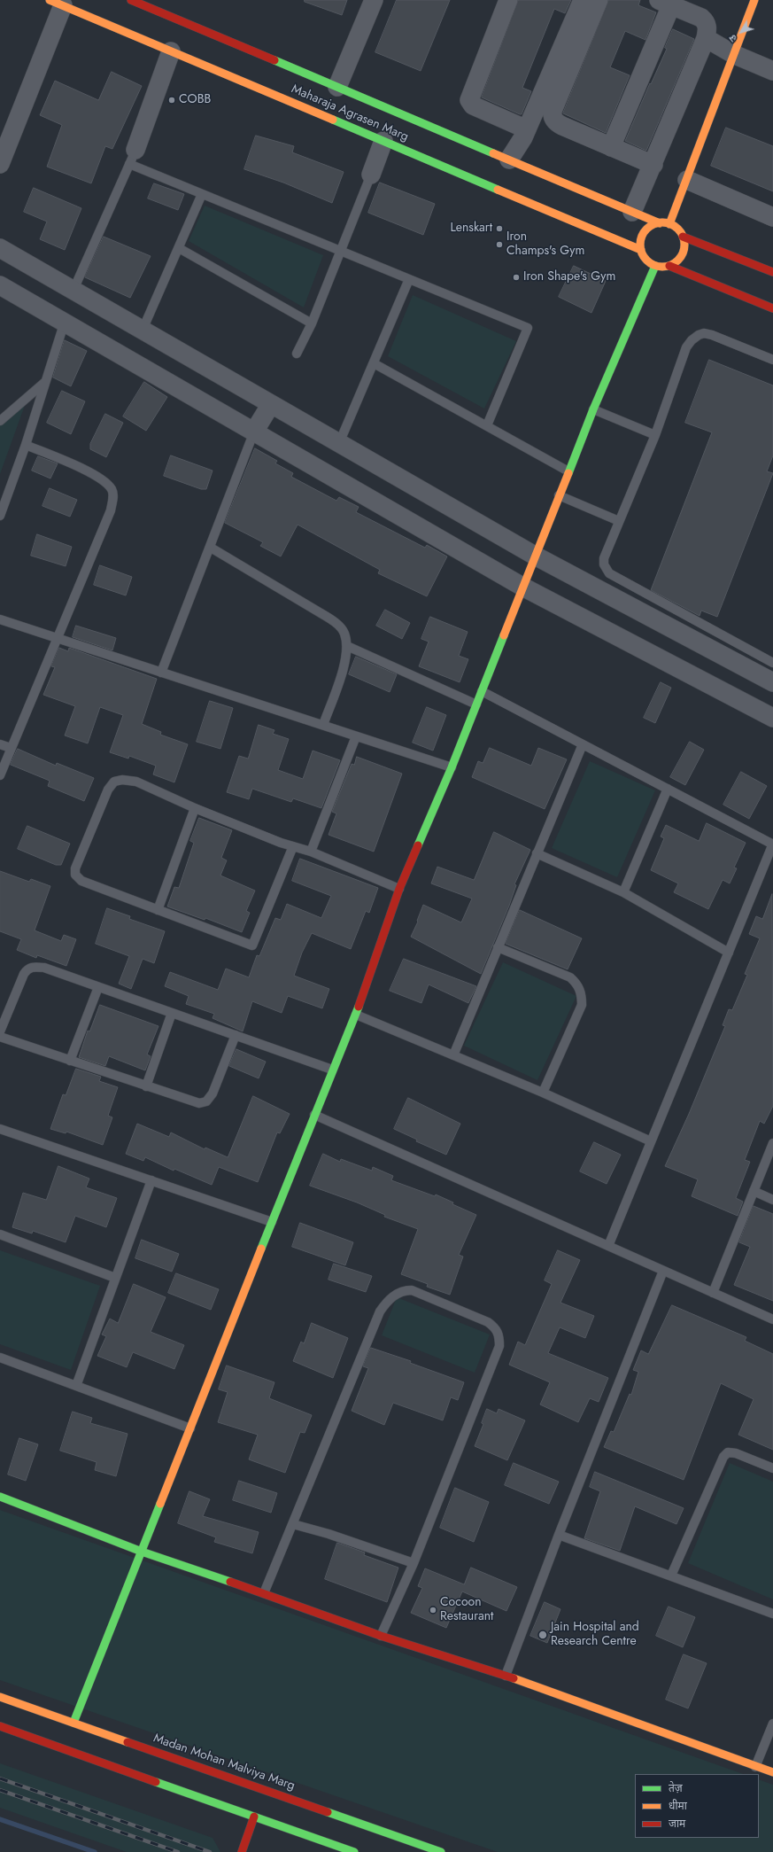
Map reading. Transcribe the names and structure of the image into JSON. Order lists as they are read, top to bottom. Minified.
{"streets":{"street":["Maharaja Agrasen Marg","Madan Mohan Malviya Marg"]},"places":["COBB","Lenskart","Iron Champs's Gym","Iron Shape's Gym","Cocoon Restaurant","Jain Hospital and Research Centre"],"legend":["तेज़","धीमा","जाम"],"north":"bottom left"}
